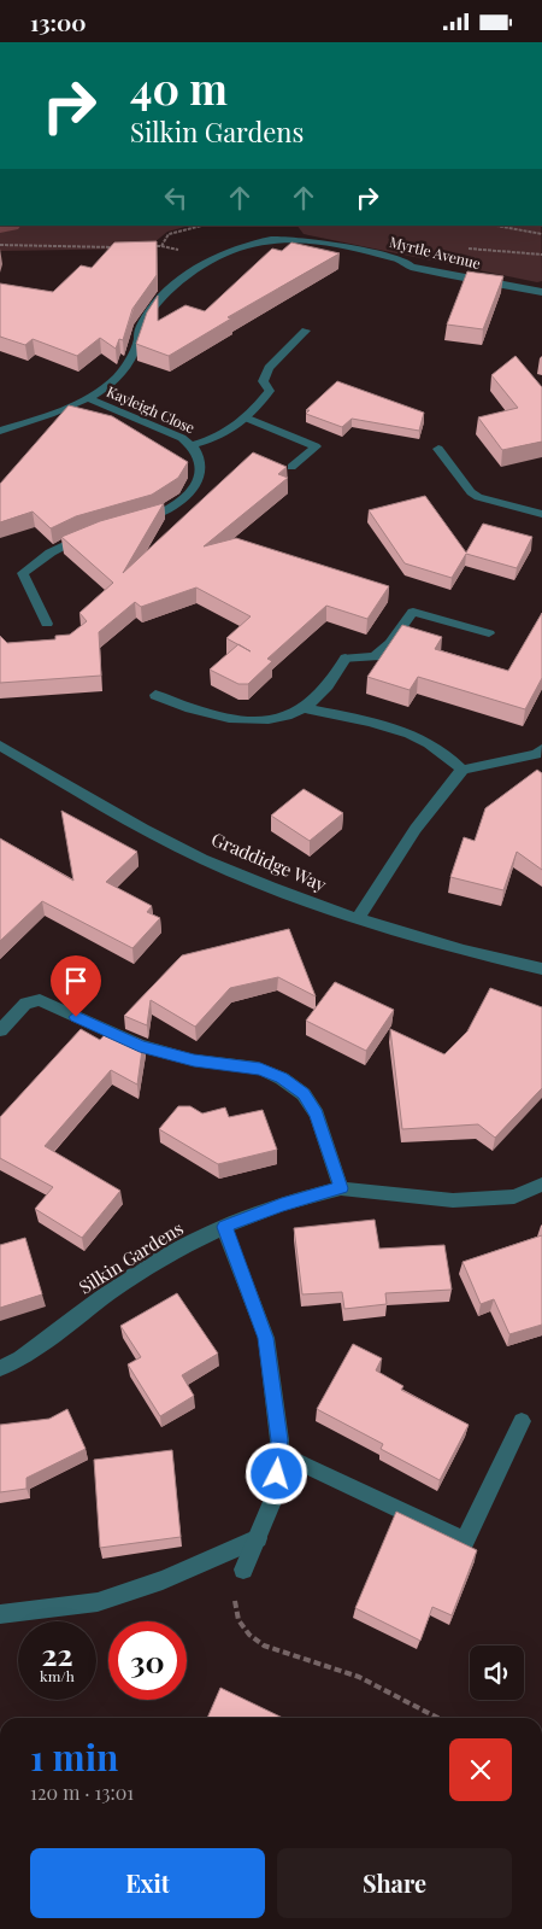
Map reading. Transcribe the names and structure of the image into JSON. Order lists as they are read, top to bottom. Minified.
{"streets":{"street":["Myrtle Avenue","Kayleigh Close","Graddidge Way","Silkin Gardens"]},"crossings":[["Myrtle Avenue","Kayleigh Close"]],"page":{"status":"13:00","turn":["40 m","Silkin Gardens"],"speed":"22 km/h","limit":"30","heading":["1 min","120 m · 13:01"],"buttons":["Exit","Share"]}}
